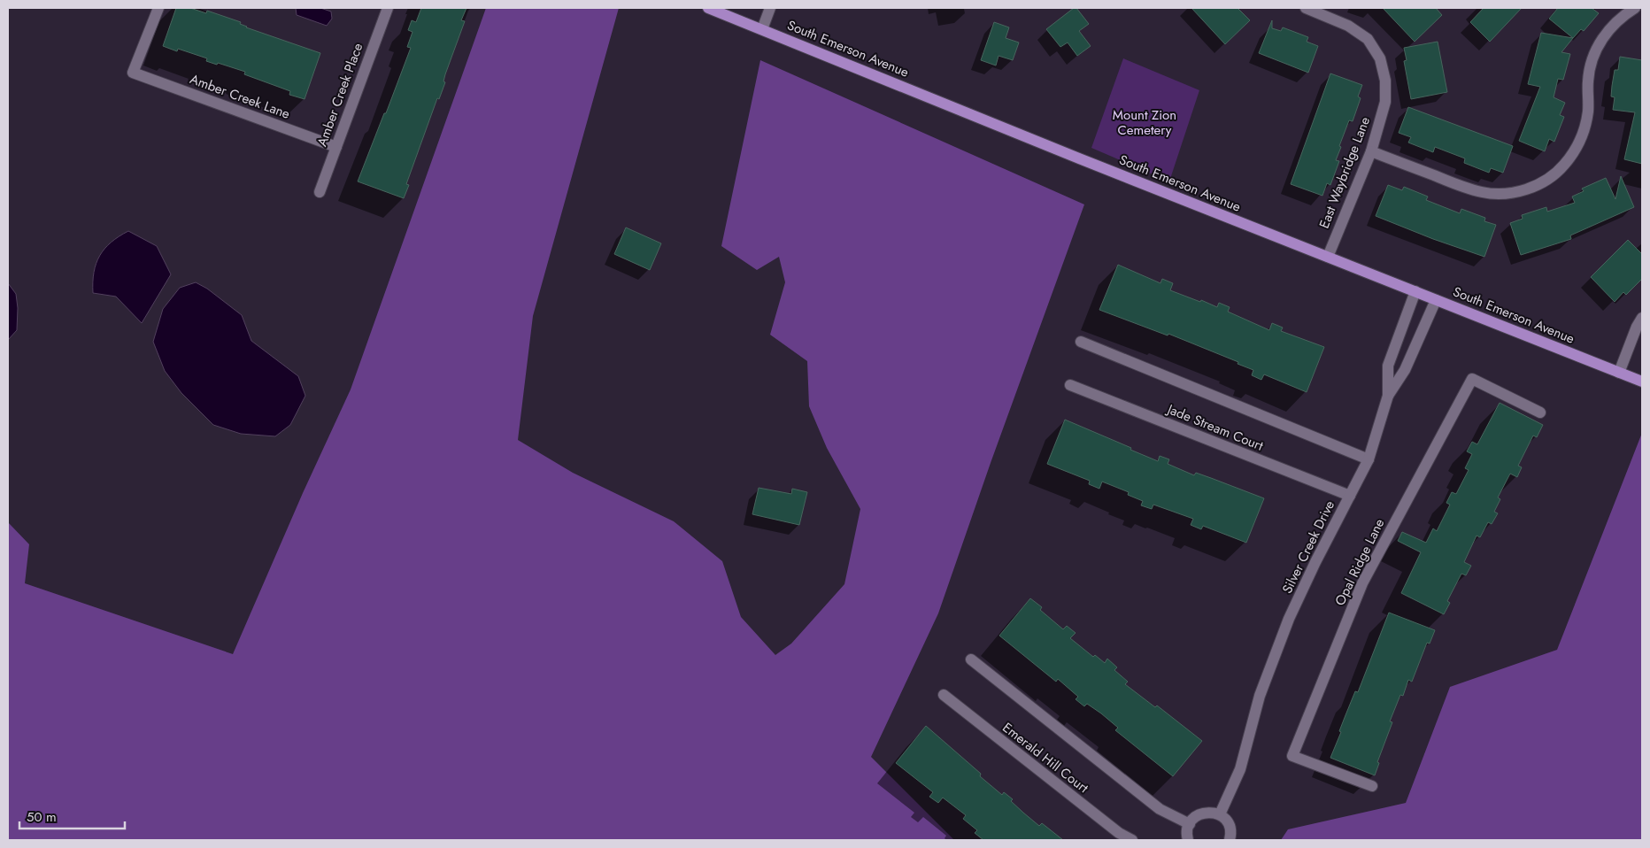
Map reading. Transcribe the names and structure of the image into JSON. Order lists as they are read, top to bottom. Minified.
{"streets":{"main road":["South Emerson Avenue"],"street":["Amber Creek Place","Amber Creek Lane","East Waybridge Lane","Jade Stream Court","Silver Creek Drive","Opal Ridge Lane","Emerald Hill Court"]},"crossings":[["South Emerson Avenue","East Waybridge Lane"],["South Emerson Avenue","Silver Creek Drive"],["Amber Creek Place","Amber Creek Lane"],["Jade Stream Court","Silver Creek Drive"]],"parks":["Mount Zion Cemetery"],"scale_bar":"50 m"}
